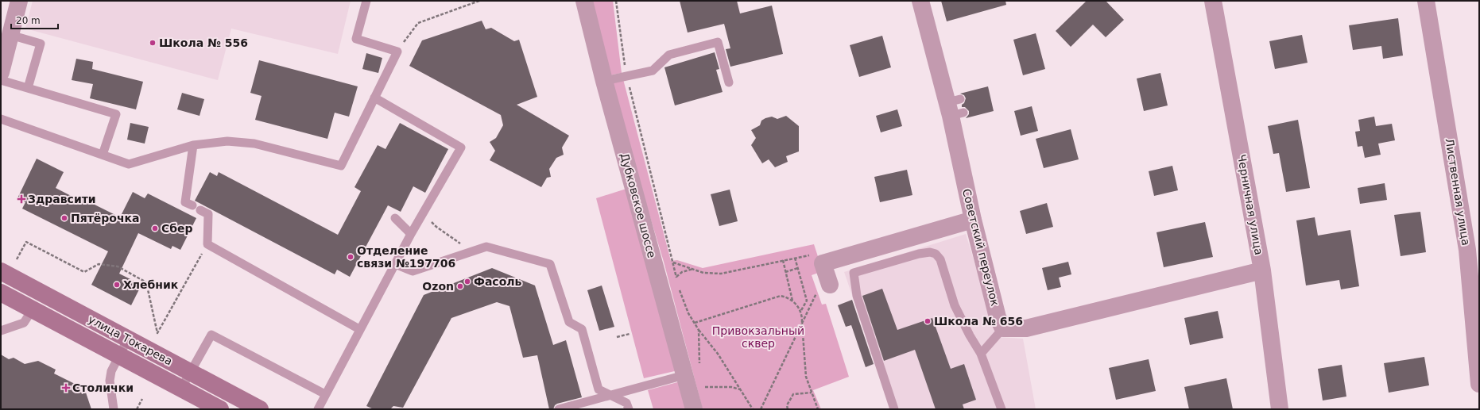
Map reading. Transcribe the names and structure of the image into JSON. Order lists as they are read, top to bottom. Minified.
{"streets":{"main road":["улица Токарева"],"street":["Лиственная улица","Черничная улица","Дубковское шоссе","Советский переулок"]},"parks":["Привокзальный сквер"],"places":{"other":["Школа № 556","Пятёрочка","Сбер","Отделение связи №197706","Фасоль","Хлебник","Ozon","Школа № 656"],"health":["Здравсити","Столички"]},"scale_bar":"20 m"}
